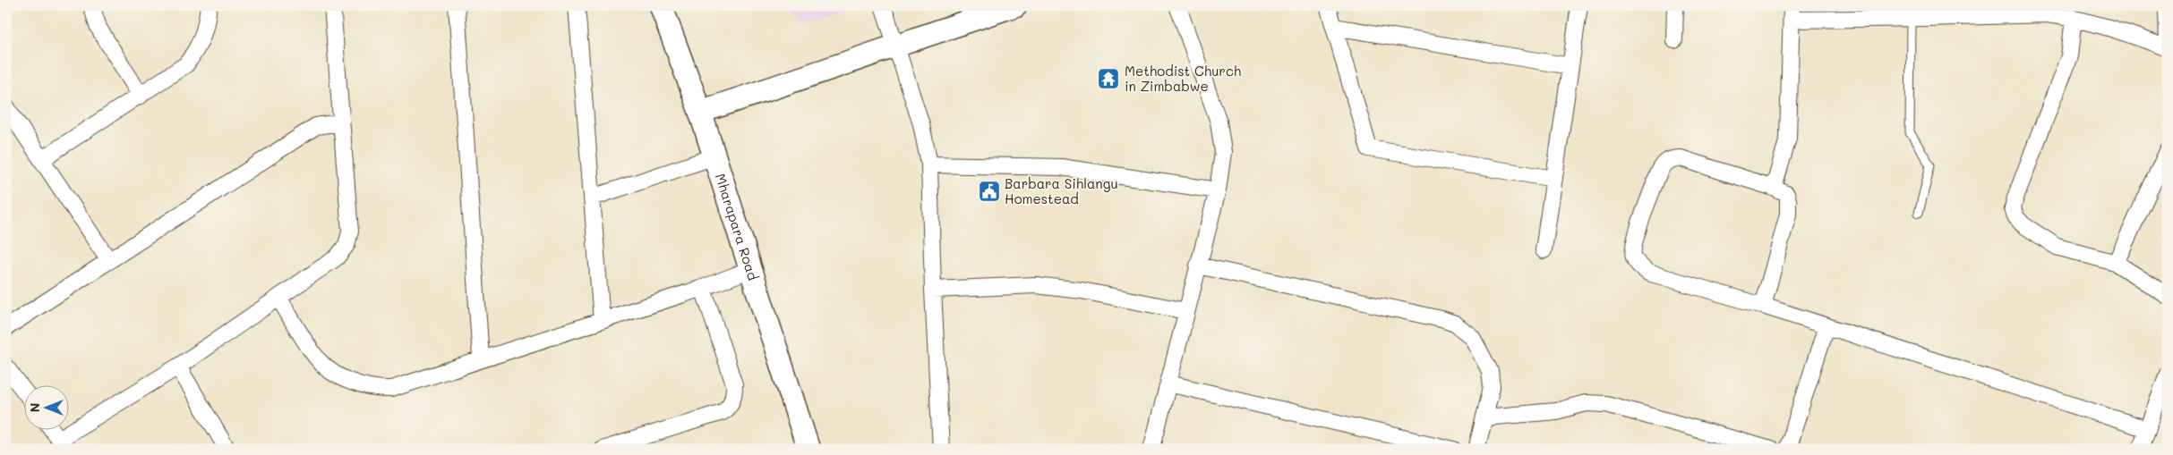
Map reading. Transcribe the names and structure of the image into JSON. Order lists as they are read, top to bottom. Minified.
{"streets":{"main road":["Mharapara Road"]},"places":{"temple":["Methodist Church in Zimbabwe"],"public building":["Barbara Sihlangu Homestead"]},"north":"left"}
